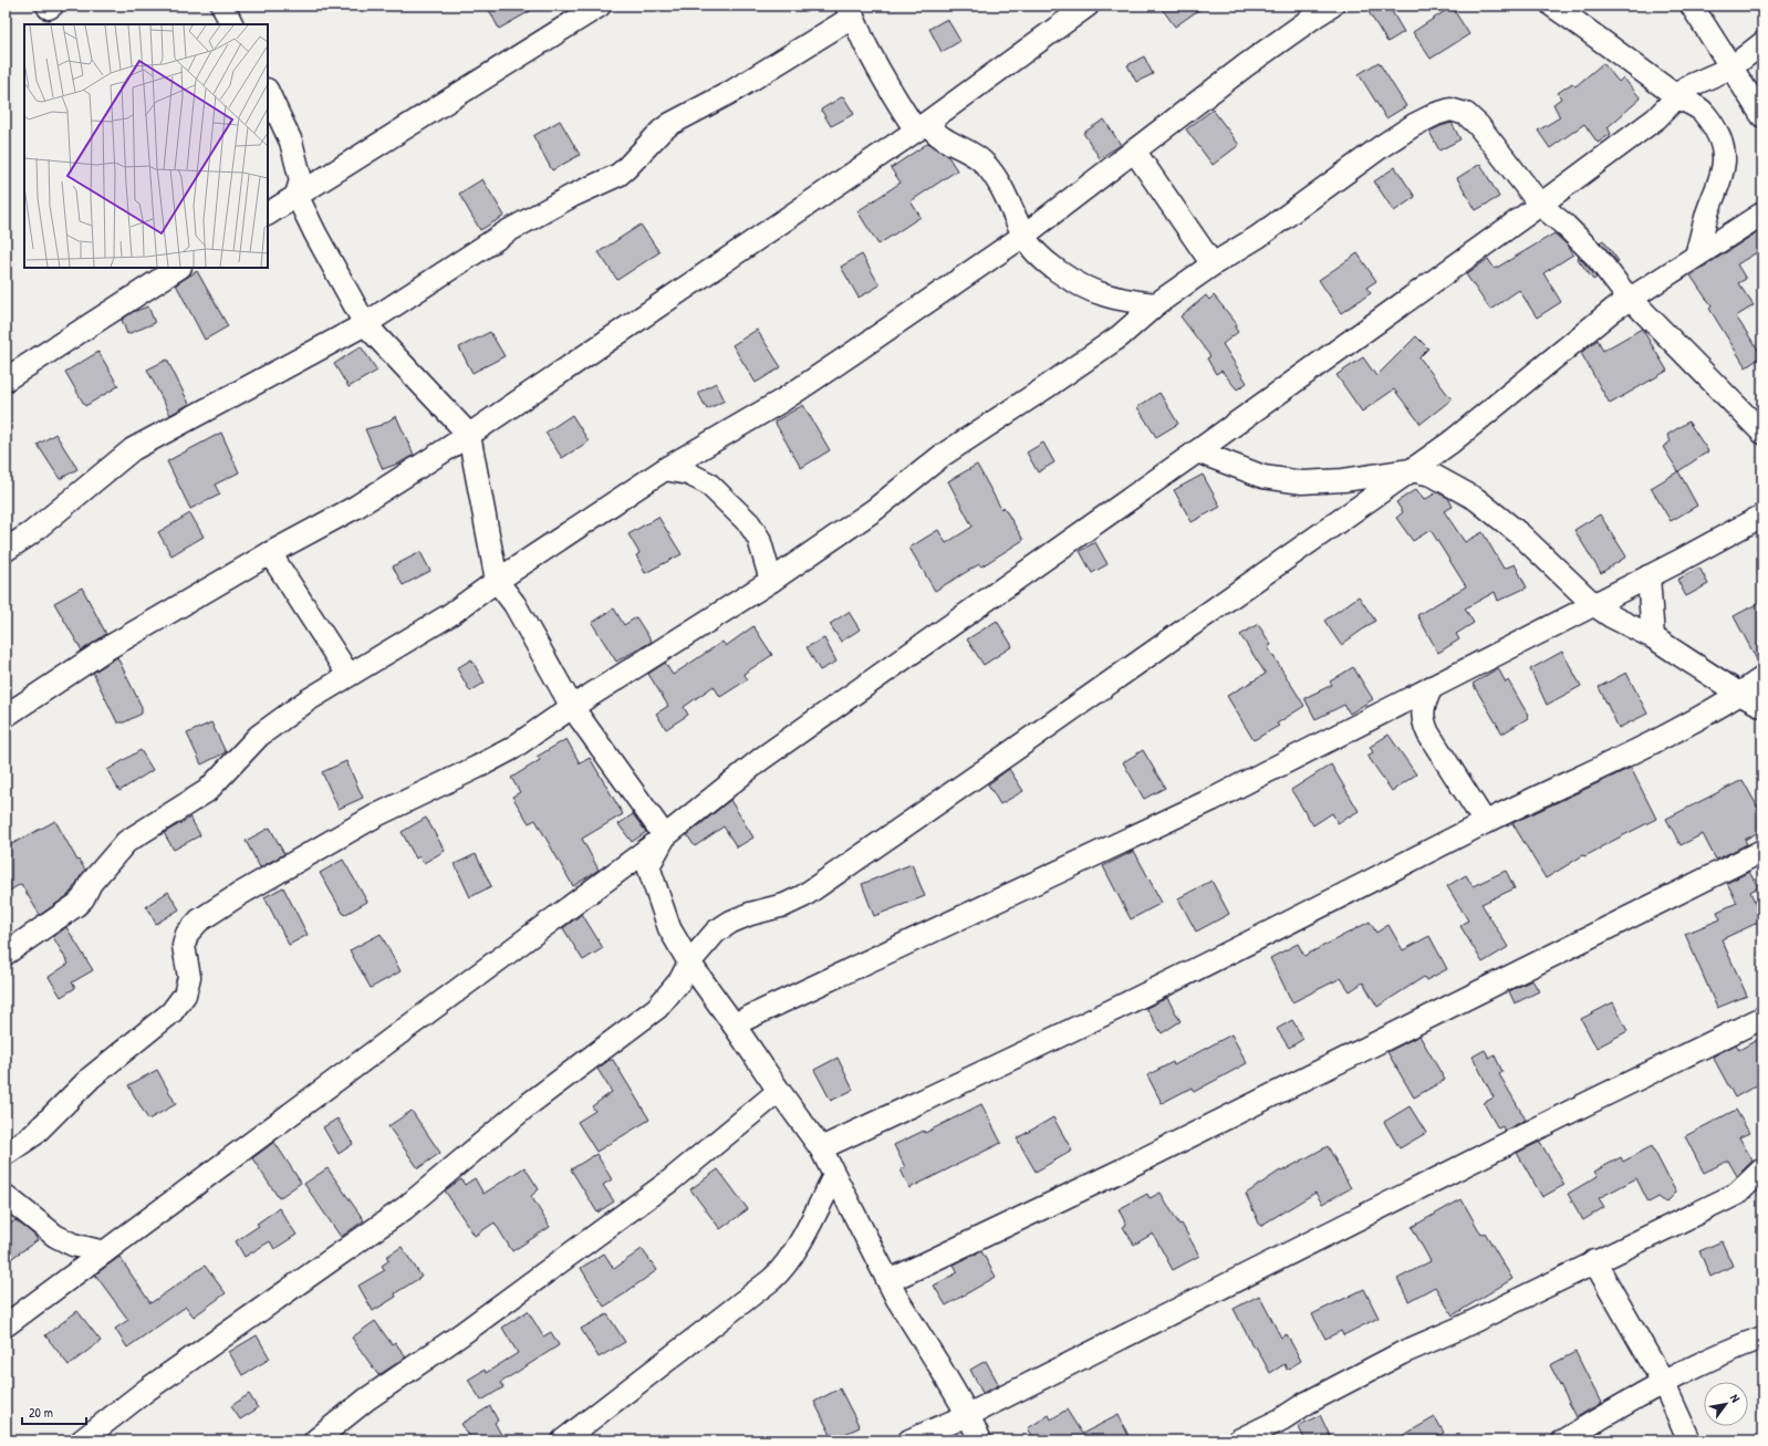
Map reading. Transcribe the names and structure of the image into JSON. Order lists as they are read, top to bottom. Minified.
{"scale_bar":"20 m","north":"top right"}
